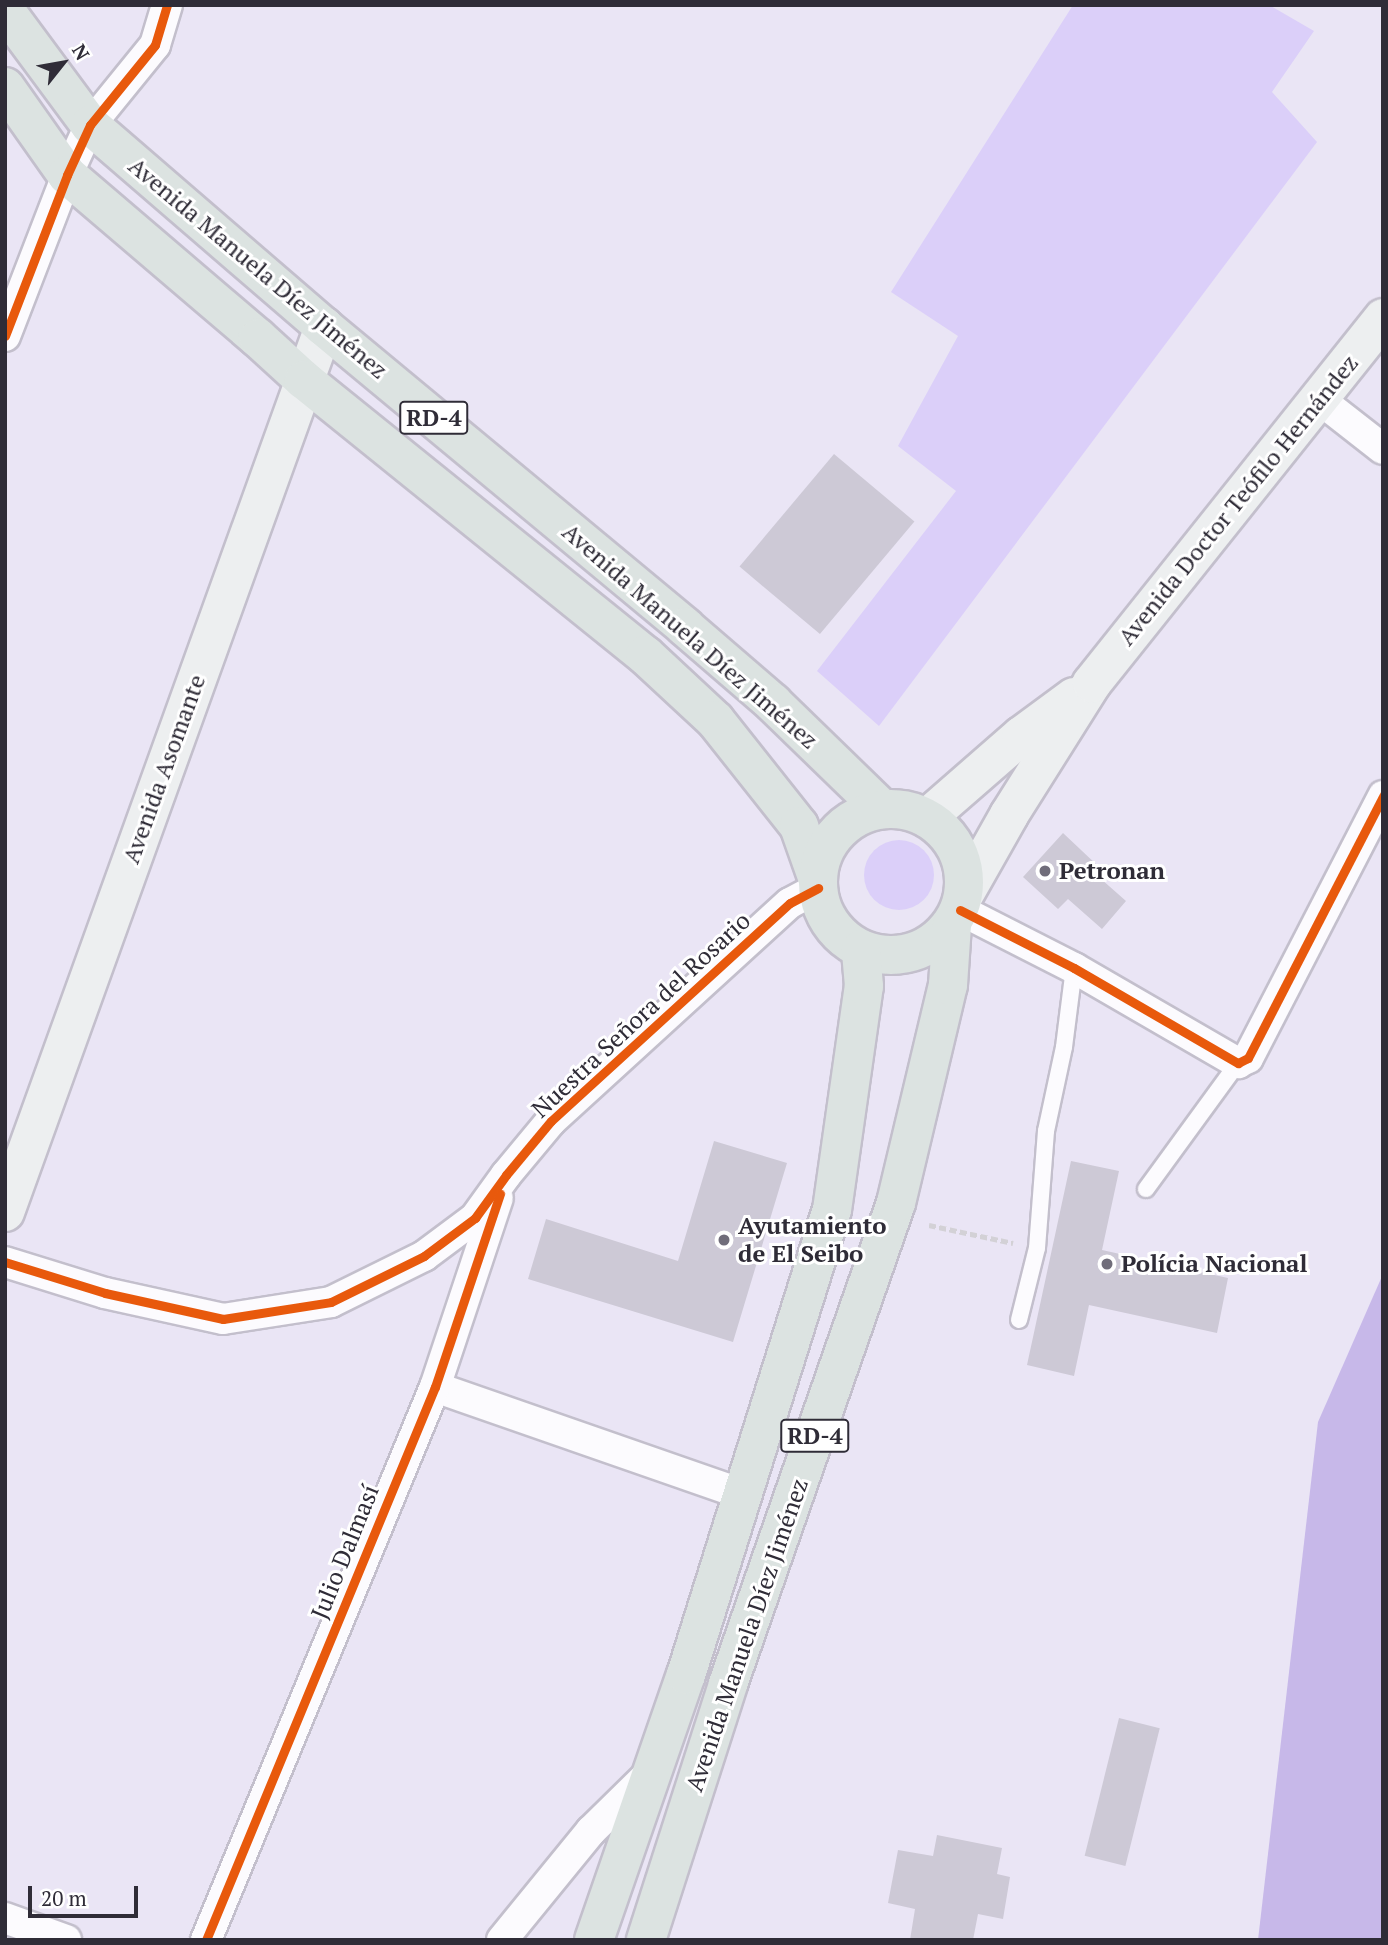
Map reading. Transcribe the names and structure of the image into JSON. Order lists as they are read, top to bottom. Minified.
{"streets":{"main road":["Avenida Manuela Díez Jiménez","RD-4","Avenida Doctor Teófilo Hernández","Avenida Asomante"],"street":["Nuestra Señora del Rosario","Julio Dalmasí"]},"crossings":[["Avenida Manuela Díez Jiménez","RD-4"],["Avenida Manuela Díez Jiménez","Avenida Doctor Teófilo Hernández"],["Avenida Manuela Díez Jiménez","Avenida Asomante"],["Avenida Manuela Díez Jiménez","Nuestra Señora del Rosario"],["RD-4","Avenida Doctor Teófilo Hernández"],["RD-4","Nuestra Señora del Rosario"],["Avenida Doctor Teófilo Hernández","Nuestra Señora del Rosario"],["Nuestra Señora del Rosario","Julio Dalmasí"]],"places":["Petronan","Ayutamiento de El Seibo","Polícia Nacional"],"scale_bar":"20 m","north":"top right"}
